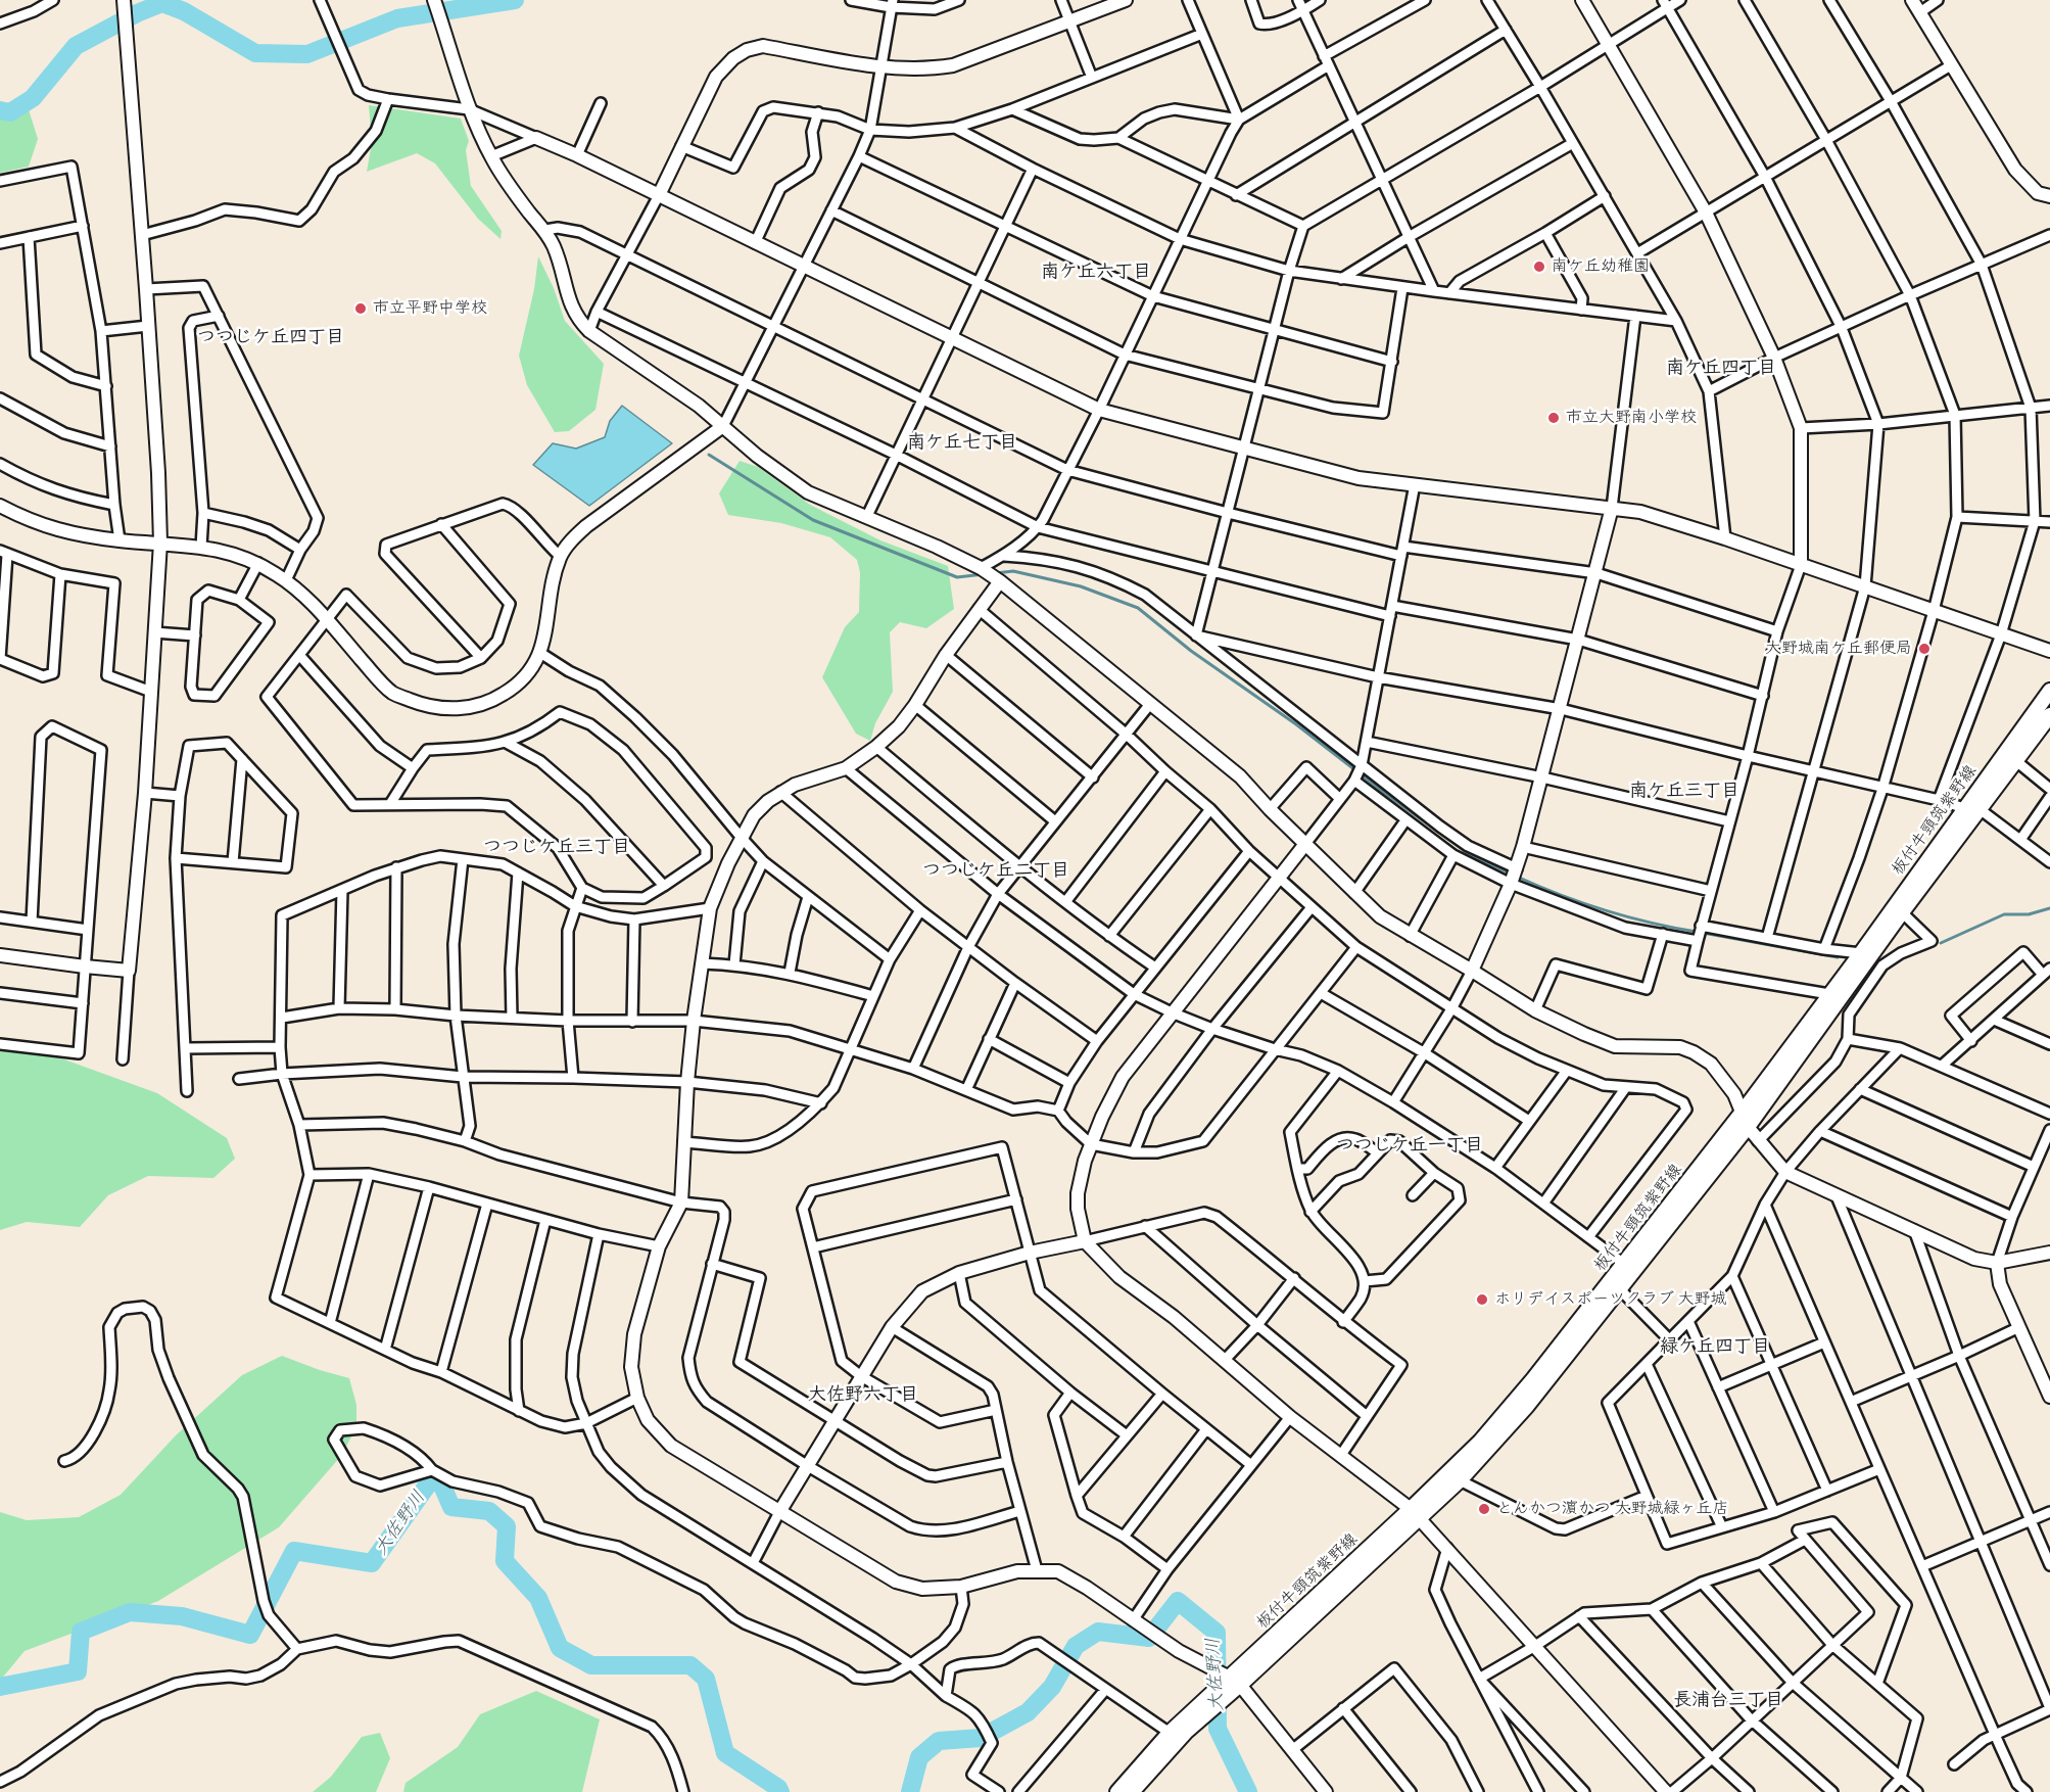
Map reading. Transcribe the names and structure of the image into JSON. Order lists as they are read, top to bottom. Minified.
{"streets":{"main road":["板付牛頸筑紫野線"]},"districts":["南ケ丘六丁目","つつじケ丘四丁目","南ケ丘四丁目","南ケ丘七丁目","南ケ丘三丁目","つつじケ丘三丁目","つつじケ丘二丁目","つつじケ丘一丁目","緑ケ丘四丁目","大佐野六丁目","長浦台三丁目"],"water":["大佐野川"],"places":["南ケ丘幼稚園","市立平野中学校","市立大野南小学校","大野城南ケ丘郵便局","ホリデイスポーツクラブ 大野城","とんかつ濵かつ 大野城緑ヶ丘店"]}
